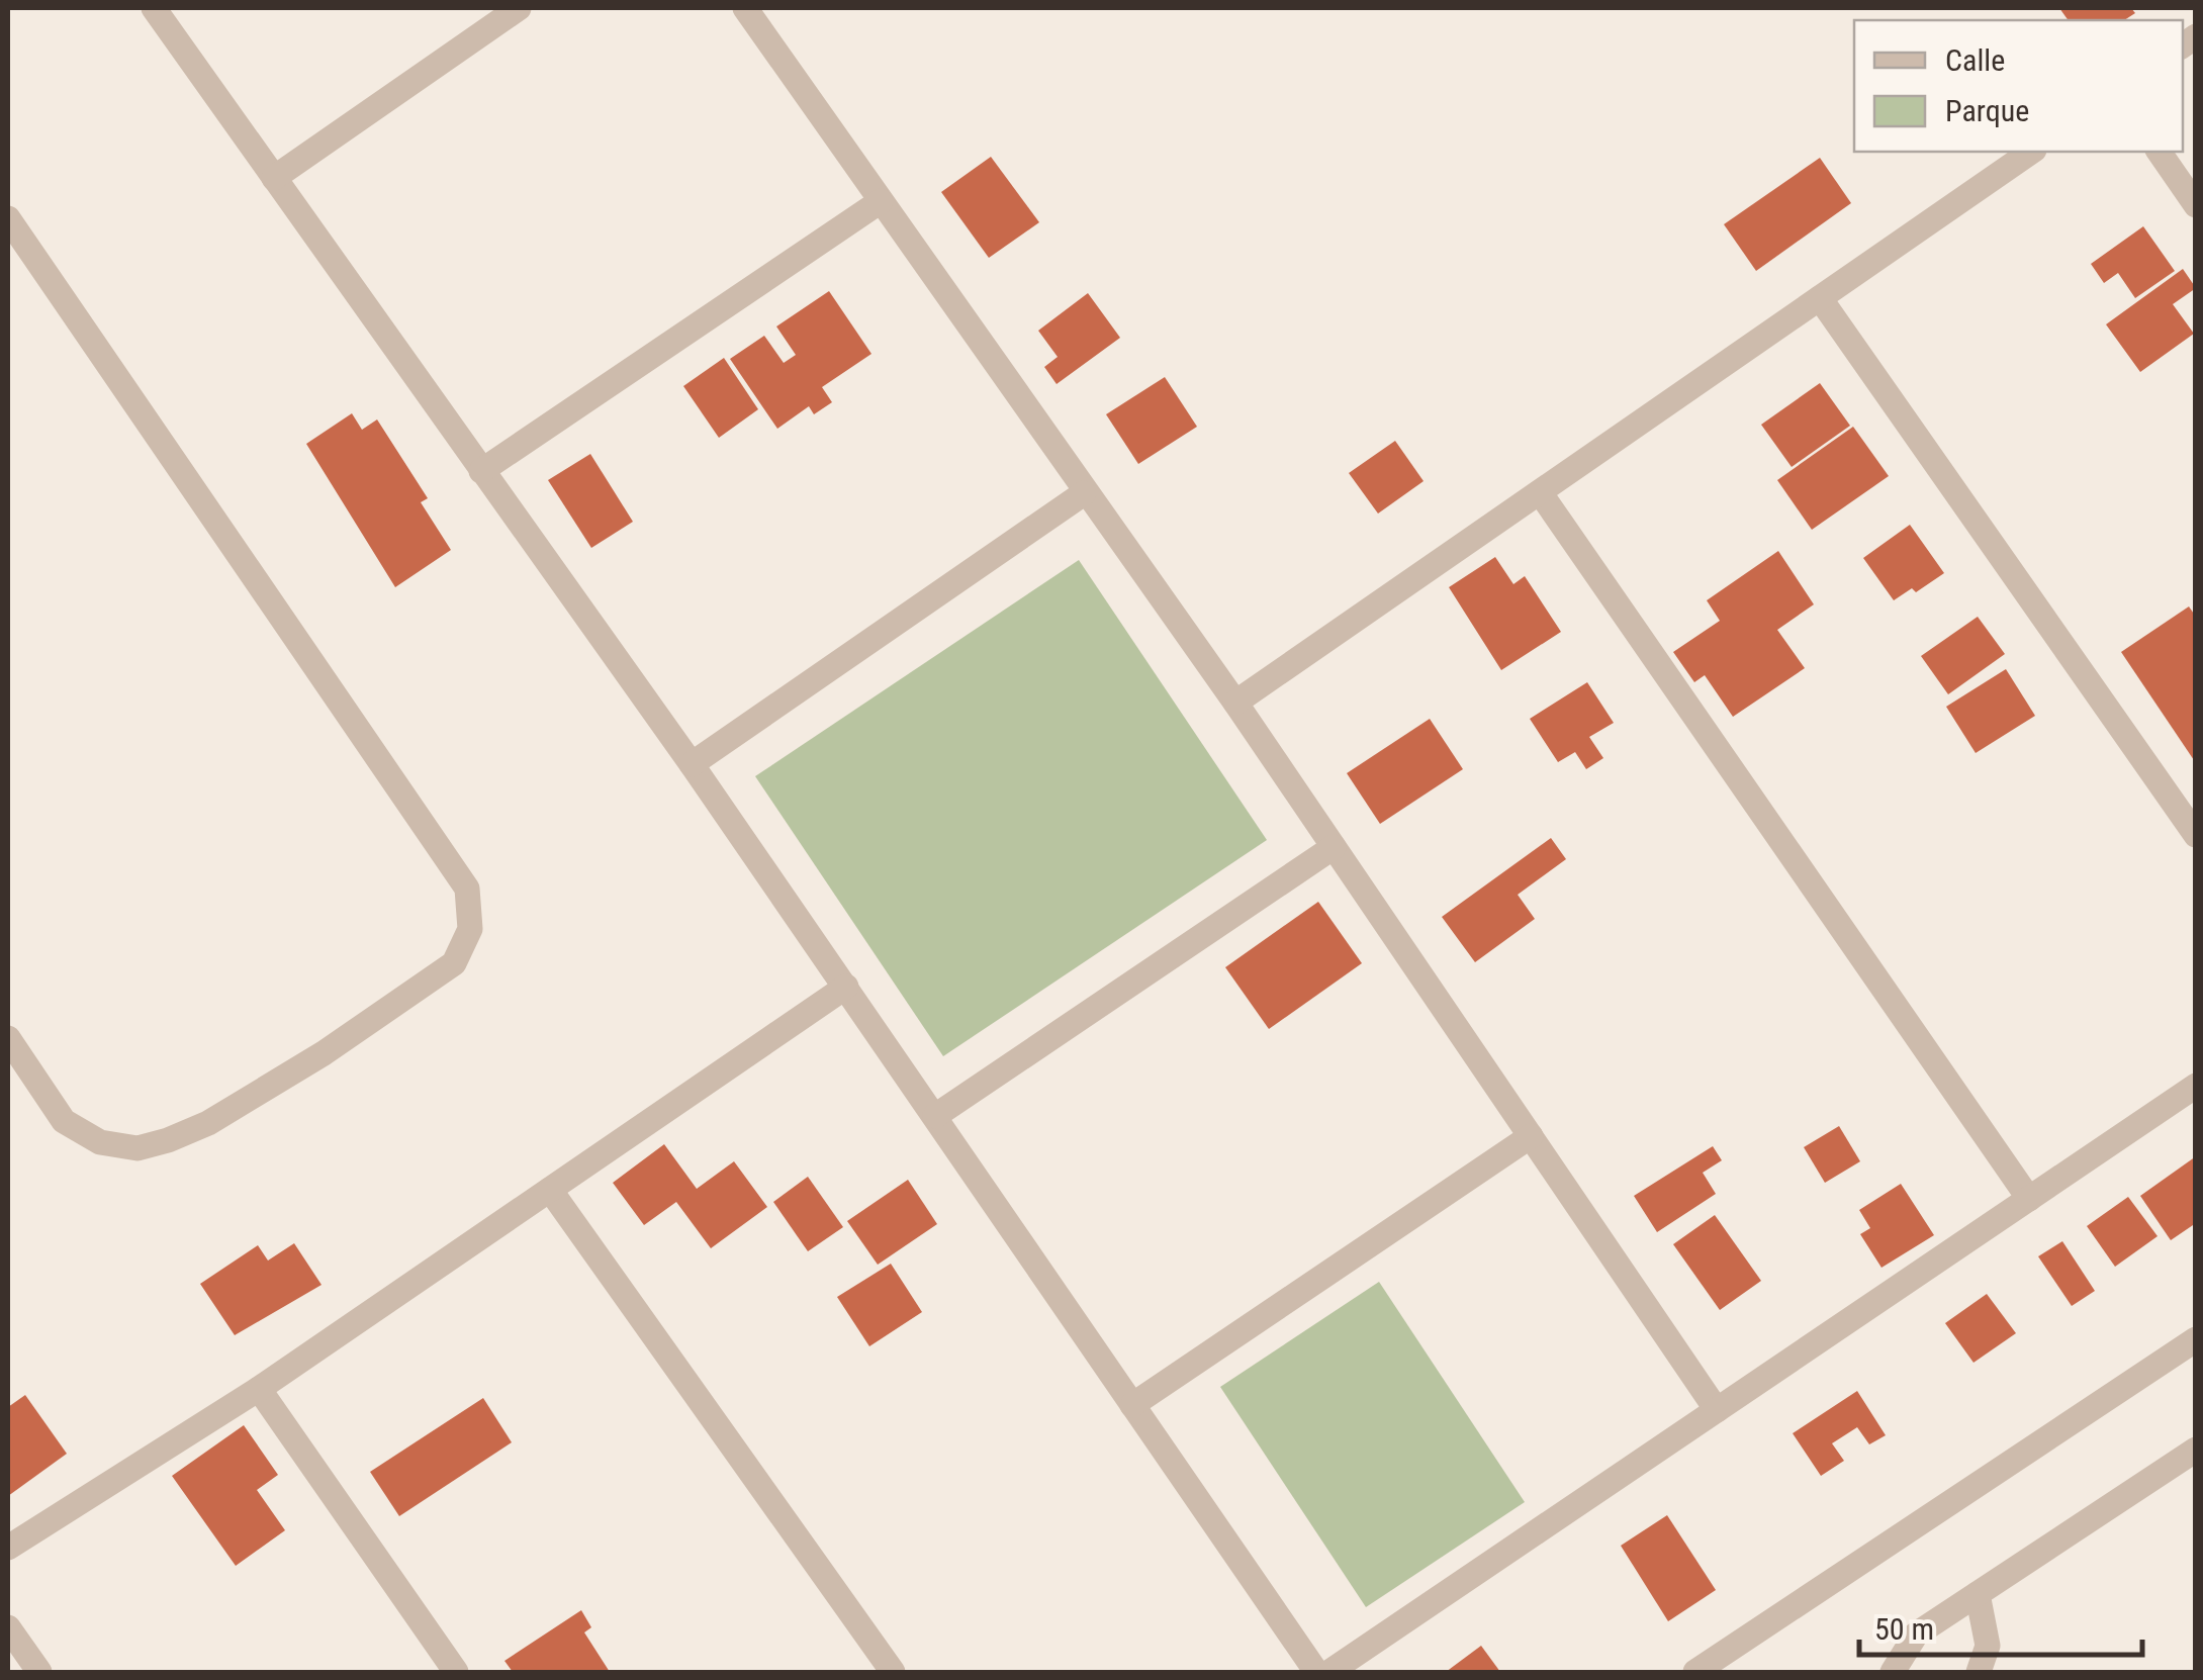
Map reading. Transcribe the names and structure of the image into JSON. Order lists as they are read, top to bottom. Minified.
{"legend":["Calle","Parque"],"scale_bar":"50 m"}
